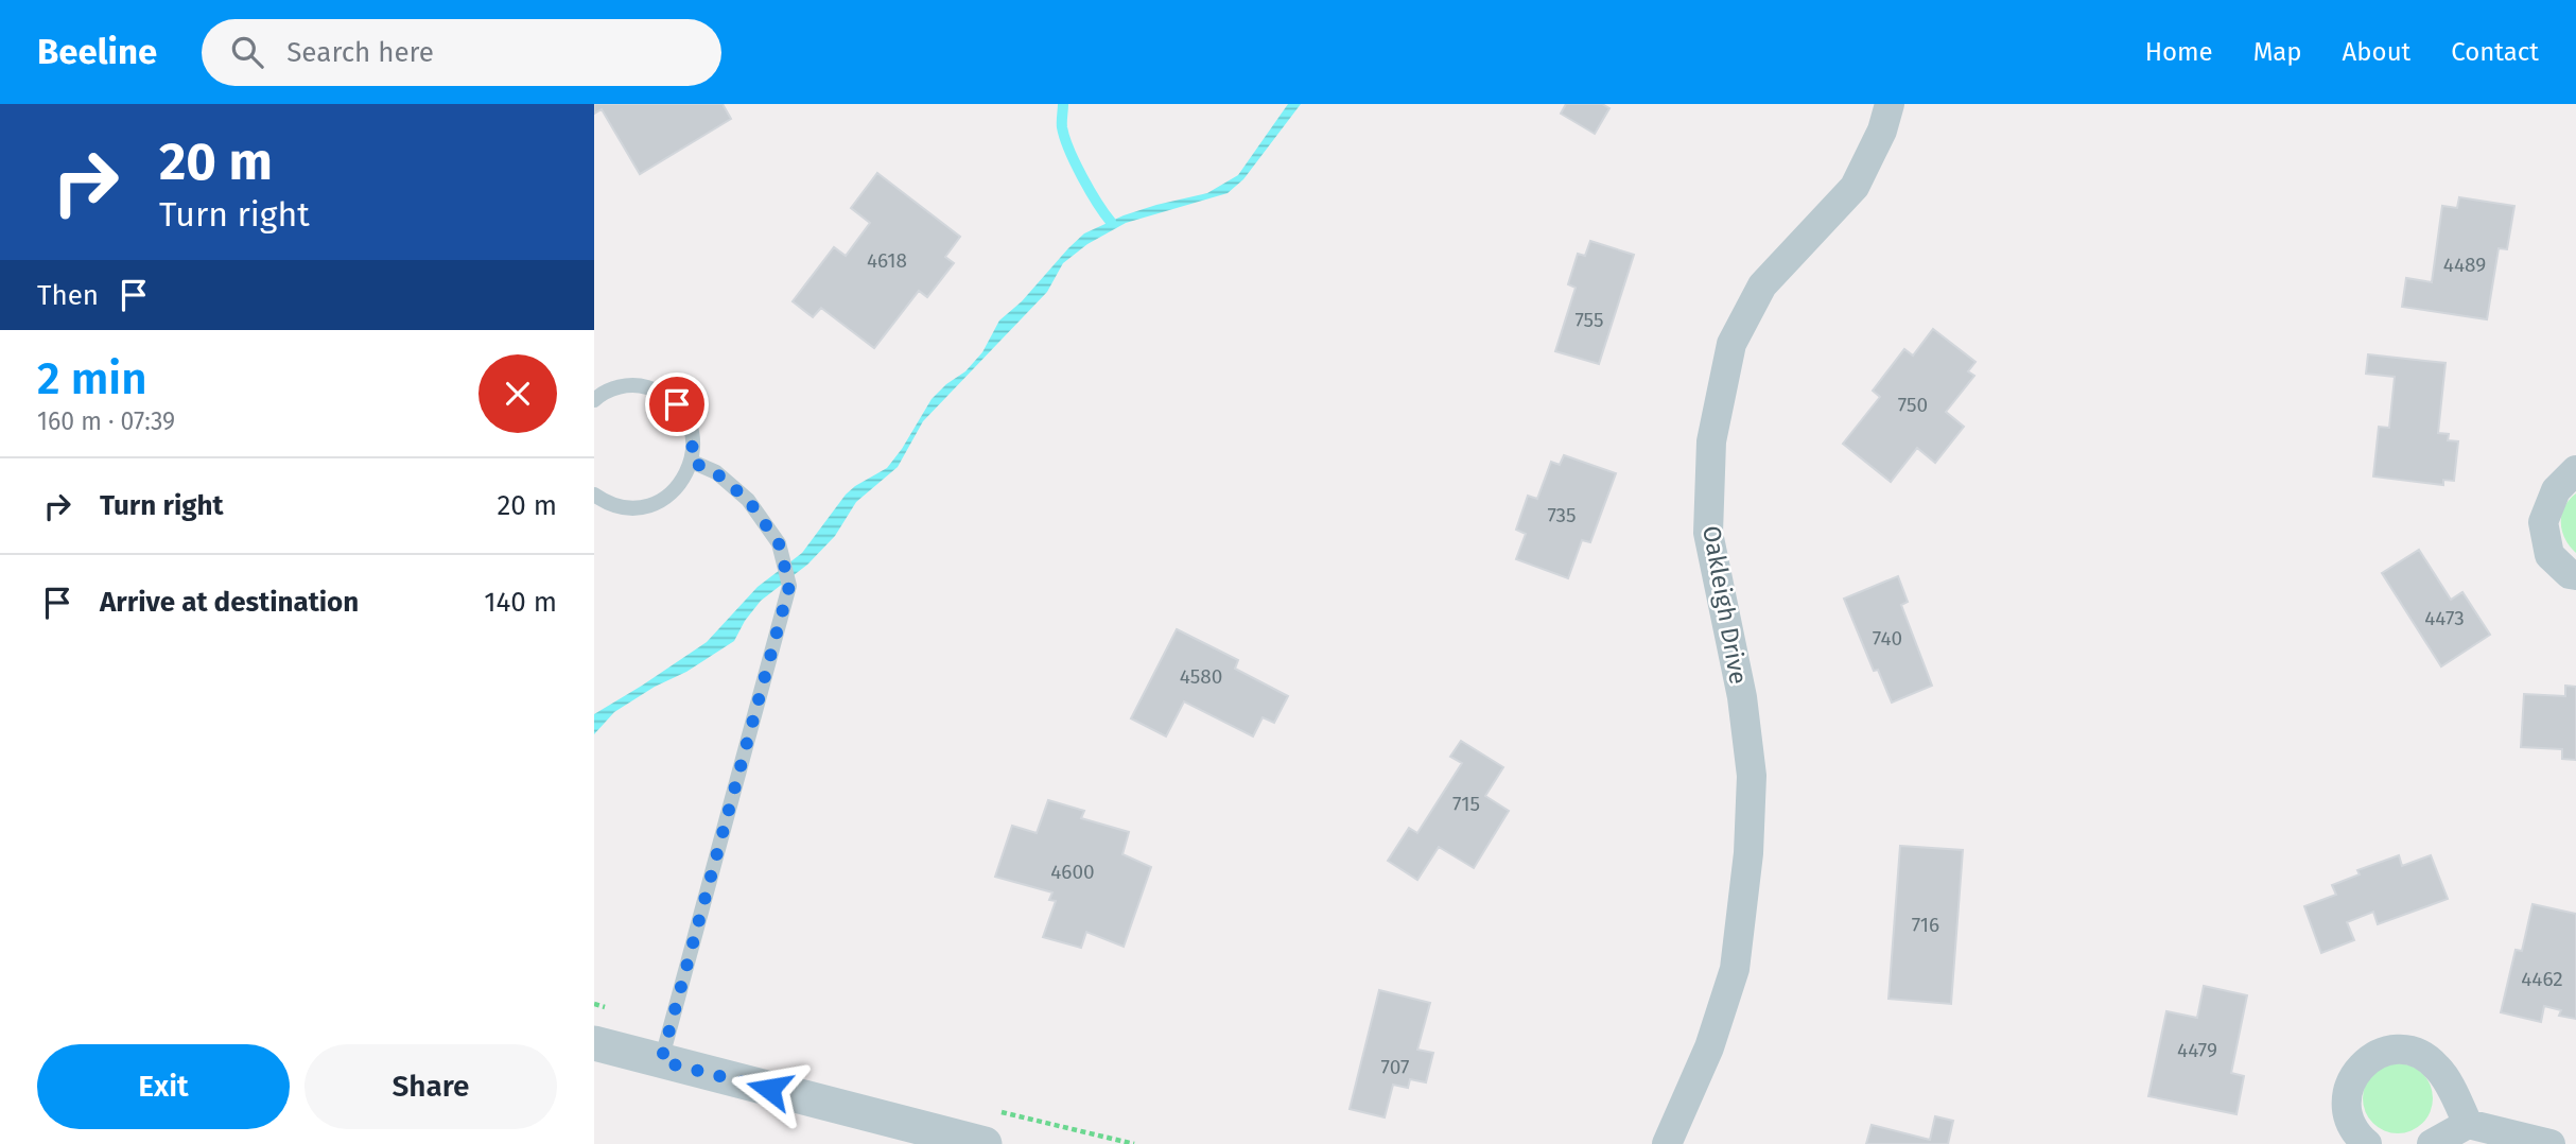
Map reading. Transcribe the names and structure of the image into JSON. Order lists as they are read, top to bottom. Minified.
{"streets":{"street":["Oakleigh Drive"]},"house_numbers":["4618","4489","755","750","735","4473","740","4580","715","4600","716","4462","4479","707"],"page":{"header":"Beeline","search":"Search here","nav":["Home","Map","About","Contact"],"turn":["20 m","Turn right"],"then":"Then","heading":["2 min","160 m · 07:39"],"list":[{"name":"Turn right","value":"20 m"},{"name":"Arrive at destination","value":"140 m"}],"buttons":["Exit","Share"]}}
